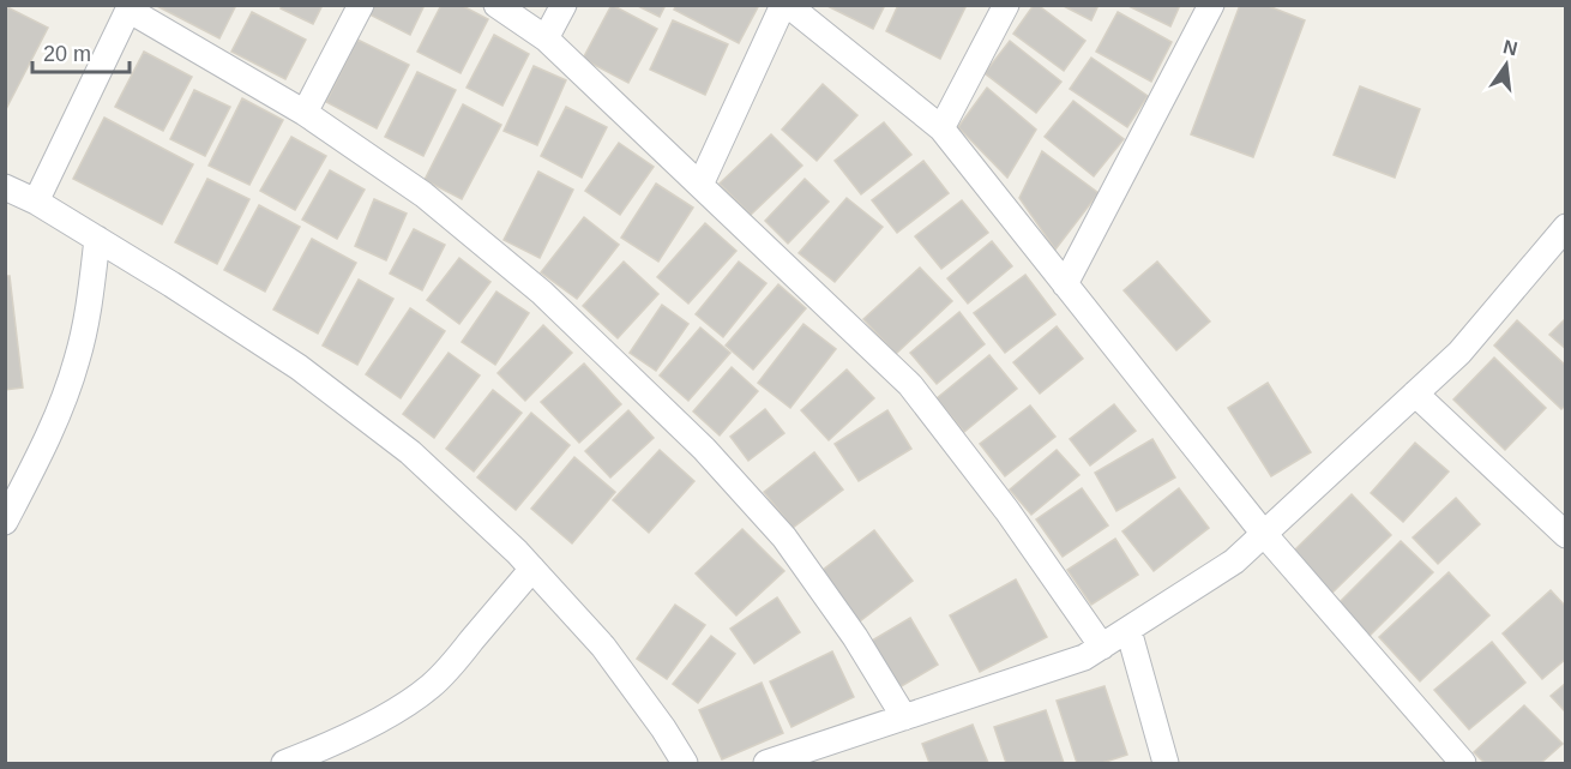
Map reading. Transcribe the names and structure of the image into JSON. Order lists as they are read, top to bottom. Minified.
{"scale_bar":"20 m","north":"top"}
